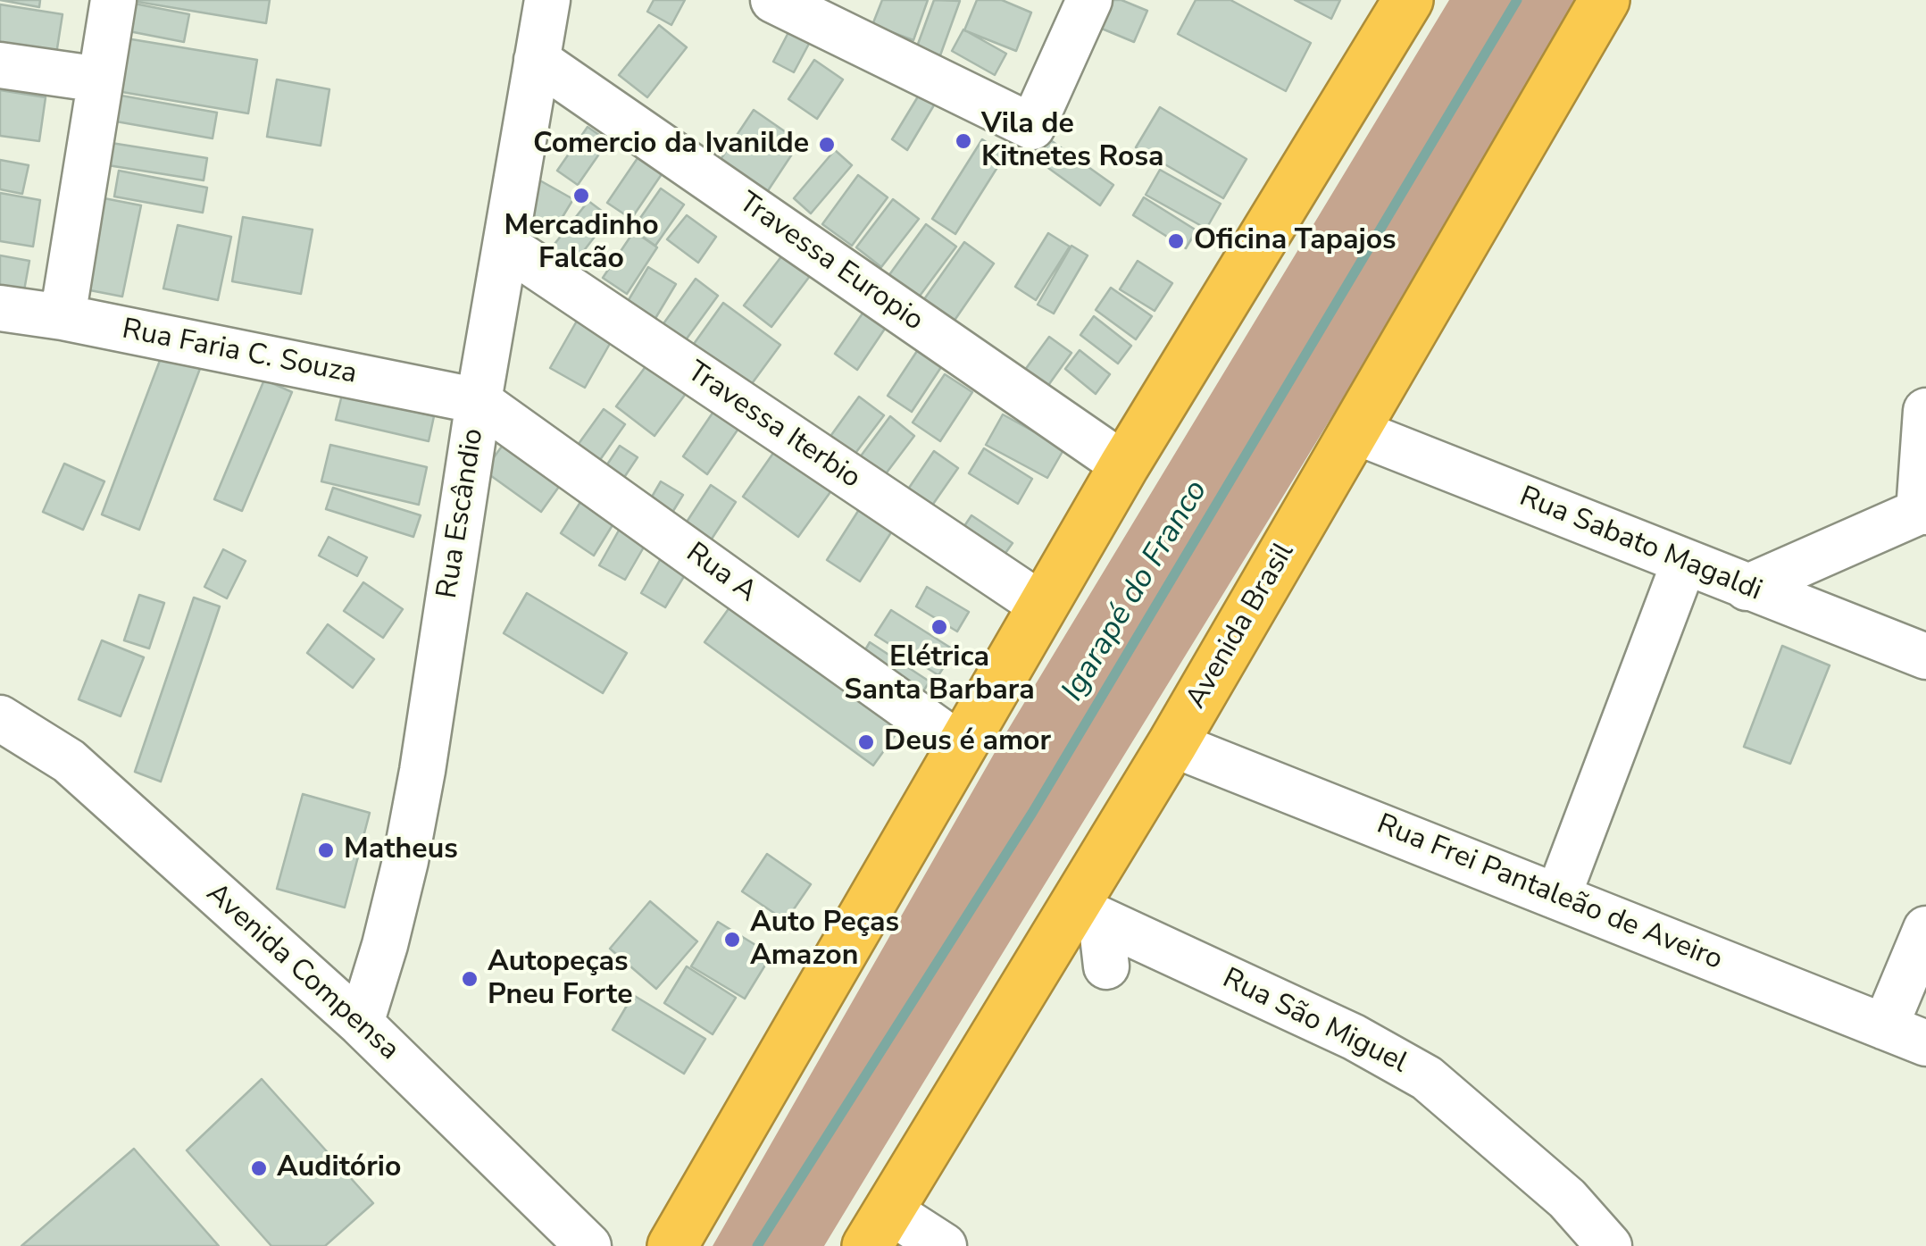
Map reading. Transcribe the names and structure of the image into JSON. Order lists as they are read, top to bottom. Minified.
{"streets":{"highway":["Avenida Brasil"],"street":["Travessa Europio","Rua Faria C. Souza","Travessa Iterbio","Rua Escândio","Rua Sabato Magaldi","Rua A","Rua Frei Pantaleão de Aveiro","Avenida Compensa","Rua São Miguel"]},"crossings":[["Travessa Europio","Rua Escândio"],["Rua Faria C. Souza","Rua Escândio"],["Rua Faria C. Souza","Rua A"],["Travessa Iterbio","Rua Escândio"],["Rua Escândio","Rua A"],["Rua Escândio","Avenida Compensa"],["Rua Sabato Magaldi","Avenida Brasil"],["Avenida Brasil","Rua Frei Pantaleão de Aveiro"],["Avenida Brasil","Rua São Miguel"]],"water":["Igarapé do Franco"],"places":["Vila de Kitnetes Rosa","Comercio da Ivanilde","Mercadinho Falcão","Oficina Tapajos","Elétrica Santa Barbara","Deus é amor","Matheus","Auto Peças Amazon","Autopeças Pneu Forte","Auditório"]}
